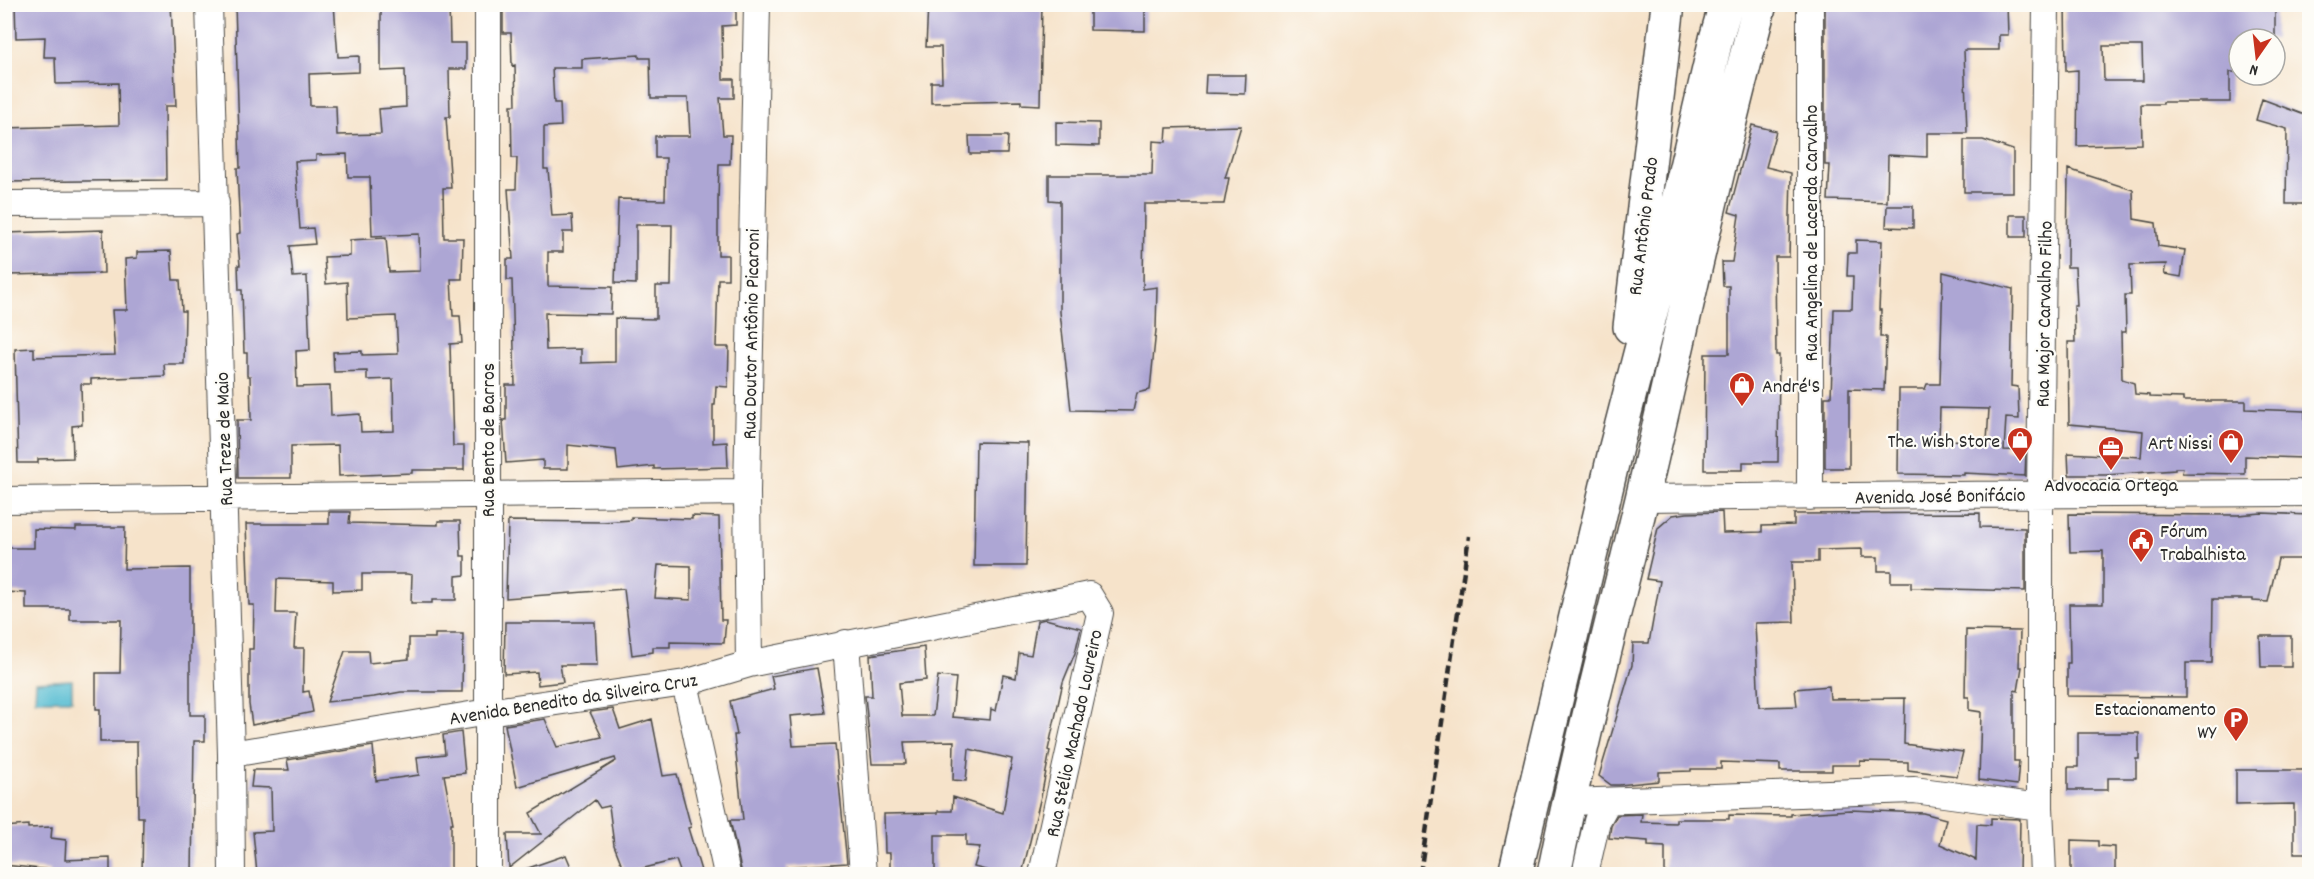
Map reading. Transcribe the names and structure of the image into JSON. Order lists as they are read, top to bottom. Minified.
{"streets":{"main road":["Rua Antônio Prado"],"street":["Rua Angelina de Lacerda Carvalho","Rua Major Carvalho Filho","Rua Doutor Antônio Picaroni","Rua Treze de Maio","Rua Bento de Barros","Avenida José Bonifácio","Avenida Benedito da Silveira Cruz","Rua Stélio Machado Loureiro"]},"crossings":[["Rua Angelina de Lacerda Carvalho","Avenida José Bonifácio"],["Rua Major Carvalho Filho","Avenida José Bonifácio"],["Rua Doutor Antônio Picaroni","Avenida Benedito da Silveira Cruz"],["Rua Treze de Maio","Avenida Benedito da Silveira Cruz"],["Rua Bento de Barros","Avenida Benedito da Silveira Cruz"],["Avenida Benedito da Silveira Cruz","Rua Stélio Machado Loureiro"]],"places":{"shop":["André'S","The. Wish Store","Art Nissi"],"office":["Advocacia Ortega"],"public building":["Fórum Trabalhista"],"parking":["Estacionamento WY"]},"north":"bottom"}
